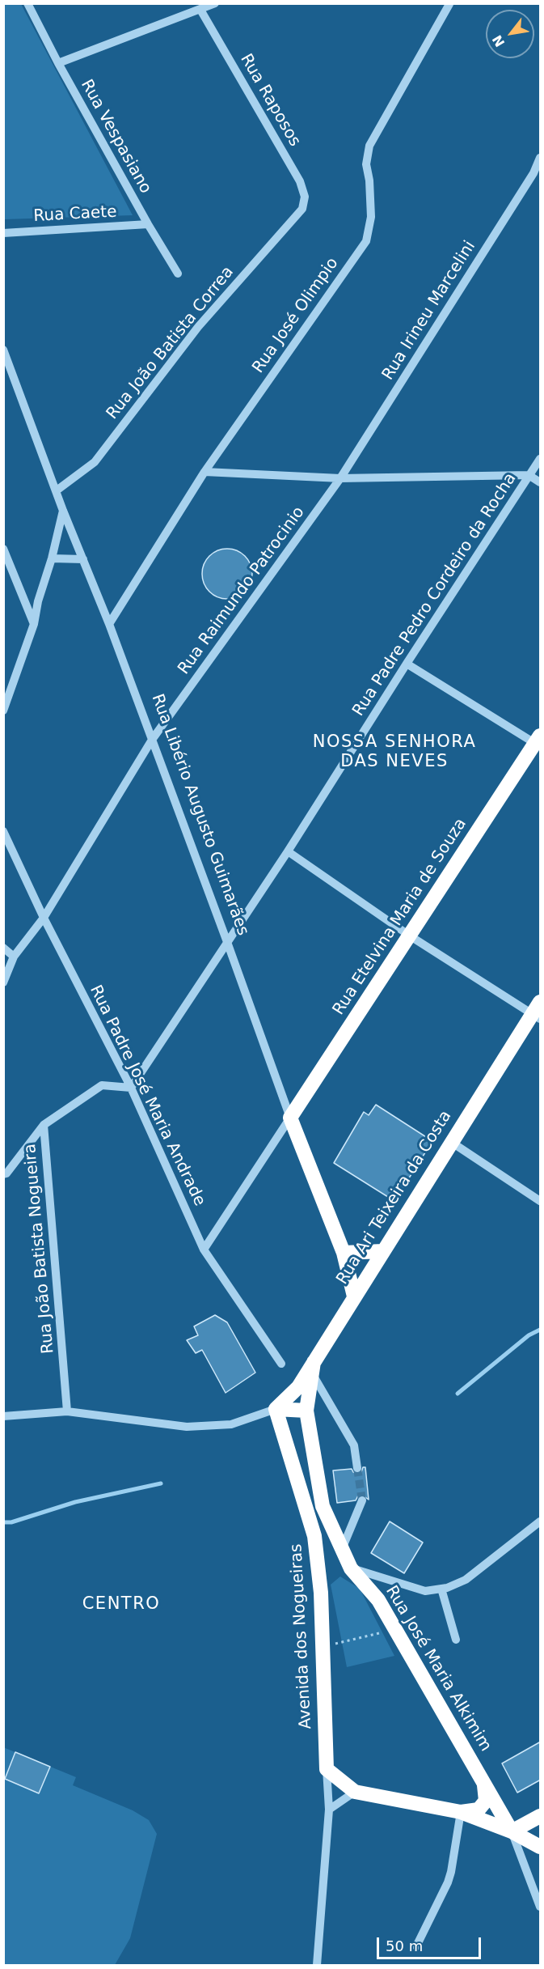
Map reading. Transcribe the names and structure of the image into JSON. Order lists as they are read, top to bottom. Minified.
{"streets":{"highway":["Rua Libério Augusto Guimarães","Rua Etelvina Maria de Souza","Rua Ari Teixeira da Costa","Avenida dos Nogueiras","Rua José Maria Alkimim"],"street":["Rua Raposos","Rua Vespasiano","Rua Caete","Rua Irineu Marcelini","Rua José Olimpio","Rua João Batista Correa","Rua Raimundo Patrocinio","Rua Padre Pedro Cordeiro da Rocha","Rua Padre José Maria Andrade","Rua João Batista Nogueira"]},"crossings":[["Rua Raposos","Rua João Batista Correa"],["Rua Vespasiano","Rua Caete"],["Rua Irineu Marcelini","Rua Raimundo Patrocinio"],["Rua José Olimpio","Rua Libério Augusto Guimarães"],["Rua João Batista Correa","Rua Libério Augusto Guimarães"],["Rua Raimundo Patrocinio","Rua Libério Augusto Guimarães"],["Rua Raimundo Patrocinio","Rua Padre José Maria Andrade"],["Rua Padre Pedro Cordeiro da Rocha","Rua Libério Augusto Guimarães"],["Rua Padre Pedro Cordeiro da Rocha","Rua Padre José Maria Andrade"],["Rua Padre Pedro Cordeiro da Rocha","Rua João Batista Nogueira"],["Rua Libério Augusto Guimarães","Rua Etelvina Maria de Souza"],["Rua Libério Augusto Guimarães","Rua Ari Teixeira da Costa"],["Rua Padre José Maria Andrade","Rua João Batista Nogueira"],["Rua Ari Teixeira da Costa","Avenida dos Nogueiras"],["Rua Ari Teixeira da Costa","Rua José Maria Alkimim"]],"districts":["NOSSA SENHORA DAS NEVES","CENTRO"],"scale_bar":"50 m","north":"bottom left"}
